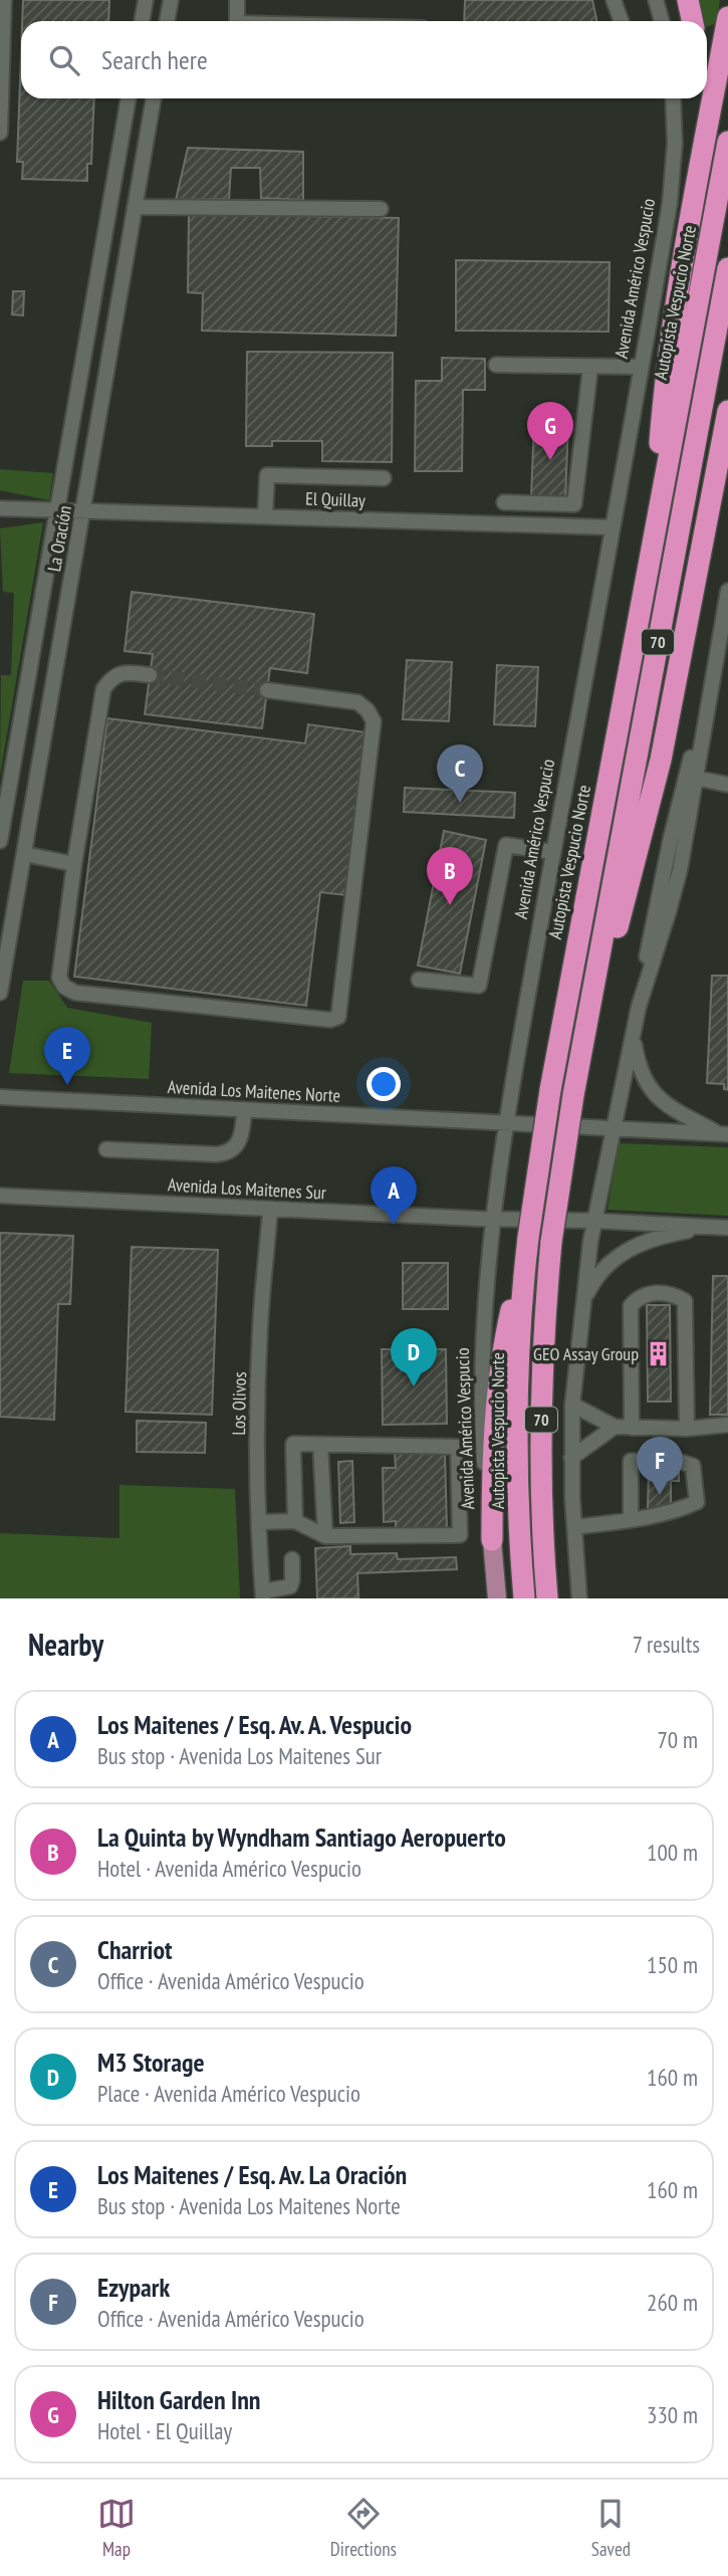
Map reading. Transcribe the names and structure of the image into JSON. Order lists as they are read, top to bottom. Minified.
{"streets":{"highway":["Autopista Vespucio Norte","70"],"main road":["Avenida Américo Vespucio"],"street":["El Quillay","La Oración","Avenida Los Maitenes Norte","Avenida Los Maitenes Sur","Los Olivos"]},"crossings":[["Avenida Américo Vespucio","El Quillay"],["Avenida Américo Vespucio","Avenida Los Maitenes Norte"],["Avenida Américo Vespucio","Avenida Los Maitenes Sur"],["El Quillay","La Oración"],["Avenida Los Maitenes Sur","Los Olivos"]],"places":{"building":["GEO Assay Group"]},"page":{"search":"Search here","pins":["G","C","B","E","A","D","F"],"heading":["Nearby","7 results"],"list":[{"mark":"A","name":"Los Maitenes / Esq. Av. A. Vespucio","note":"Bus stop · Avenida Los Maitenes Sur","value":"70 m"},{"mark":"B","name":"La Quinta by Wyndham Santiago Aeropuerto","note":"Hotel · Avenida Américo Vespucio","value":"100 m"},{"mark":"C","name":"Charriot","note":"Office · Avenida Américo Vespucio","value":"150 m"},{"mark":"D","name":"M3 Storage","note":"Place · Avenida Américo Vespucio","value":"160 m"},{"mark":"E","name":"Los Maitenes / Esq. Av. La Oración","note":"Bus stop · Avenida Los Maitenes Norte","value":"160 m"},{"mark":"F","name":"Ezypark","note":"Office · Avenida Américo Vespucio","value":"260 m"},{"mark":"G","name":"Hilton Garden Inn","note":"Hotel · El Quillay","value":"330 m"}],"nav":["Map","Directions","Saved"]}}
